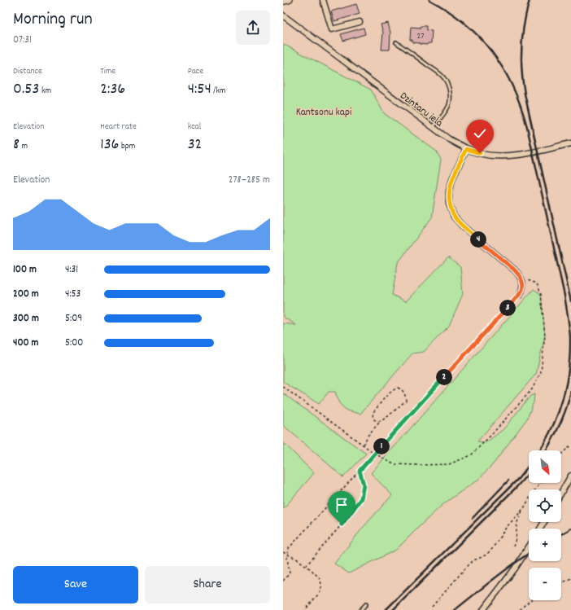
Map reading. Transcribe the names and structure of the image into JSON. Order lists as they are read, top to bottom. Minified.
{"streets":{"street":["Dzintaru iela"]},"parks":["Kantsonu kapi"],"house_numbers":["27"],"north":"bottom right","page":{"heading":["Morning run","07:31"],"stats":[["Distance","0.53 km"],["Time","2:36"],["Pace","4:54 /km"],["Elevation","8 m"],["Heart rate","136 bpm"],["kcal","32"]],"chart":["Elevation","278–285 m"],"pins":["4","3","2","1"],"list":[{"name":"100 m","note":"4:31"},{"name":"200 m","note":"4:53"},{"name":"300 m","note":"5:09"},{"name":"400 m","note":"5:00"}],"map_buttons":["+","−"],"buttons":["Save","Share"]}}
